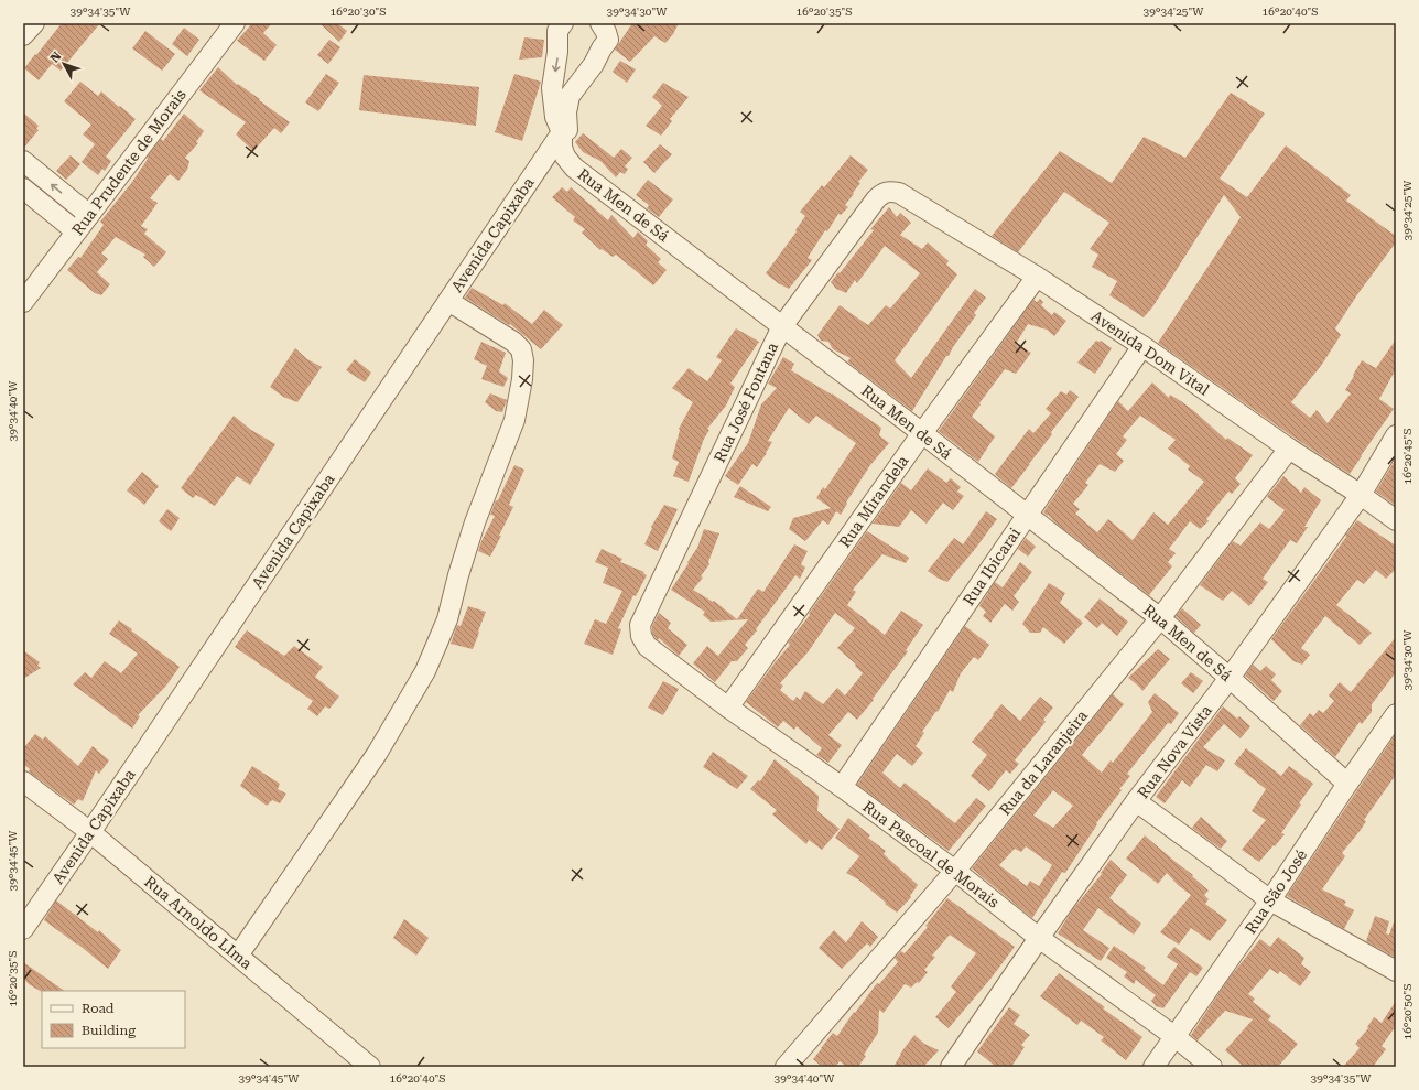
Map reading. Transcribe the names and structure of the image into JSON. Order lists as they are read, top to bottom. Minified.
{"streets":{"street":["Rua Prudente de Morais","Rua Men de Sá","Avenida Capixaba","Avenida Dom Vital","Rua José Fontana","Rua Mirandela","Rua Ibicarai","Rua Nova Vista","Rua da Laranjeira","Rua Pascoal de Morais","Rua São José","Rua Arnoldo LIma"]},"crossings":[["Rua Men de Sá","Avenida Capixaba"],["Rua Men de Sá","Rua José Fontana"],["Rua Men de Sá","Rua Mirandela"],["Rua Men de Sá","Rua Ibicarai"],["Rua Men de Sá","Rua Nova Vista"],["Rua Men de Sá","Rua da Laranjeira"],["Rua Men de Sá","Rua São José"],["Avenida Capixaba","Rua Arnoldo LIma"],["Avenida Dom Vital","Rua José Fontana"],["Avenida Dom Vital","Rua Mirandela"],["Avenida Dom Vital","Rua Ibicarai"],["Avenida Dom Vital","Rua Nova Vista"],["Avenida Dom Vital","Rua da Laranjeira"],["Rua José Fontana","Rua Pascoal de Morais"],["Rua Mirandela","Rua Pascoal de Morais"],["Rua Ibicarai","Rua Pascoal de Morais"],["Rua Nova Vista","Rua Pascoal de Morais"],["Rua da Laranjeira","Rua Pascoal de Morais"],["Rua Pascoal de Morais","Rua São José"]],"legend":["Road","Building"],"north":"top left","coordinates":["39°34'35\"W","16°20'30\"S","39°34'30\"W","16°20'35\"S","39°34'25\"W","16°20'40\"S","39°34'40\"W","16°20'45\"S","39°34'45\"W","16°20'50\"S"]}
